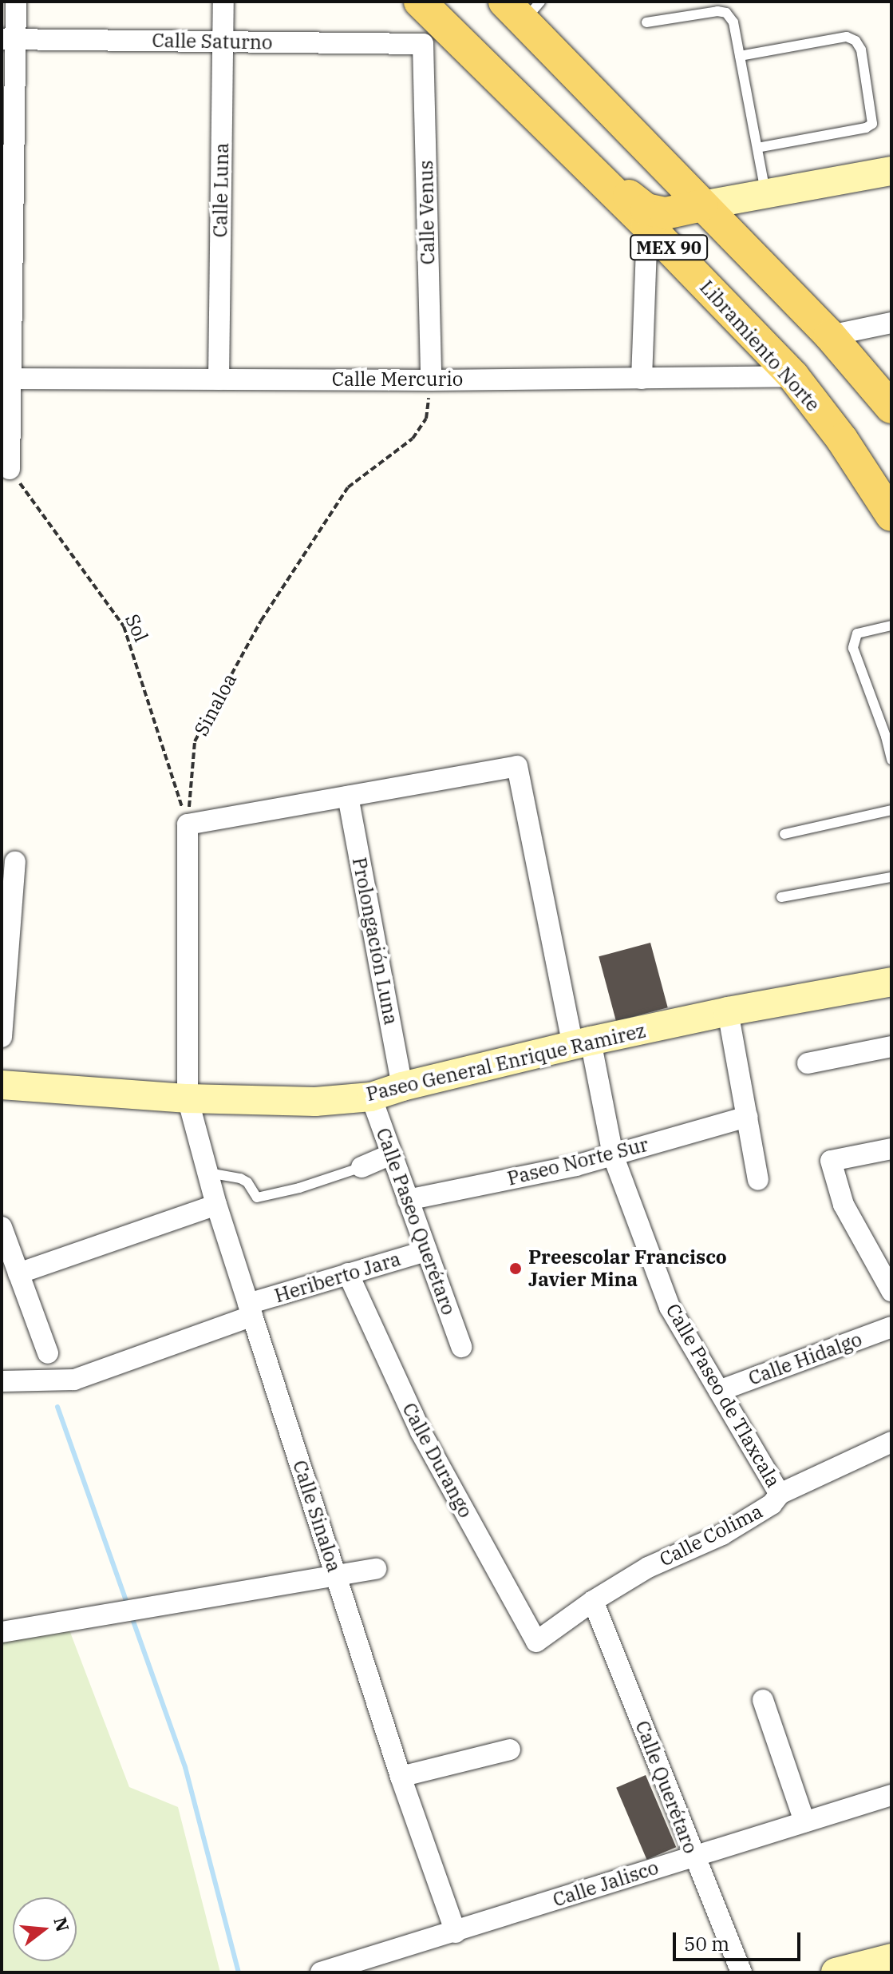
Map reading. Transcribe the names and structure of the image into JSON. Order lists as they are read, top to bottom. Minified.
{"streets":{"main road":["MEX 90","Libramiento Norte"],"street":["Calle Saturno","Calle Luna","Calle Venus","Calle Mercurio","Prolongación Luna","Paseo General Enrique Ramirez","Paseo Norte Sur","Calle Paseo Querétaro","Heriberto Jara","Calle Hidalgo","Calle Paseo de Tlaxcala","Calle Durango","Calle Sinaloa","Calle Colima","Calle Querétaro","Calle Jalisco"],"path":["Sol","Sinaloa"]},"crossings":[["Calle Saturno","Calle Luna"],["Calle Saturno","Calle Venus"],["Calle Luna","Calle Mercurio"],["Calle Venus","Calle Mercurio"],["Calle Venus","Sinaloa"],["Libramiento Norte","Calle Mercurio"],["Calle Mercurio","Sinaloa"],["Sol","Sinaloa"],["Prolongación Luna","Paseo General Enrique Ramirez"],["Prolongación Luna","Calle Paseo de Tlaxcala"],["Paseo General Enrique Ramirez","Calle Paseo Querétaro"],["Paseo General Enrique Ramirez","Calle Paseo de Tlaxcala"],["Paseo General Enrique Ramirez","Calle Sinaloa"],["Paseo Norte Sur","Calle Paseo Querétaro"],["Paseo Norte Sur","Calle Paseo de Tlaxcala"],["Calle Paseo Querétaro","Heriberto Jara"],["Heriberto Jara","Calle Durango"],["Heriberto Jara","Calle Sinaloa"],["Calle Hidalgo","Calle Paseo de Tlaxcala"],["Calle Paseo de Tlaxcala","Calle Colima"],["Calle Durango","Calle Colima"],["Calle Sinaloa","Calle Jalisco"],["Calle Colima","Calle Querétaro"],["Calle Querétaro","Calle Jalisco"]],"places":["Preescolar Francisco Javier Mina"],"scale_bar":"50 m","north":"right"}
